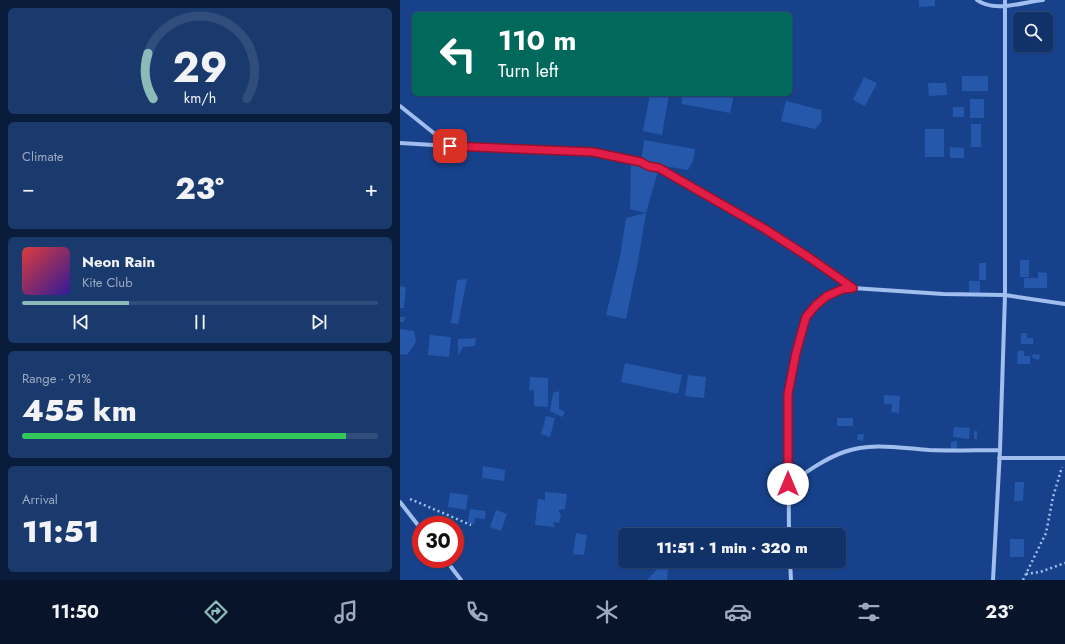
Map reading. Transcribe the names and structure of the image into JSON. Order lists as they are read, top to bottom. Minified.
{"page":{"turn":["110 m","Turn left"],"tile":["Climate",["Range · 91%","455 km"],["Arrival","11:51"]],"heat":["−","23°","+"],"song":["Neon Rain","Kite Club"],"limit":"30","trip":"11:51 · 1 min · 320 m","tabs":["11:50","23°"],"gauge":["29","km/h"]}}
